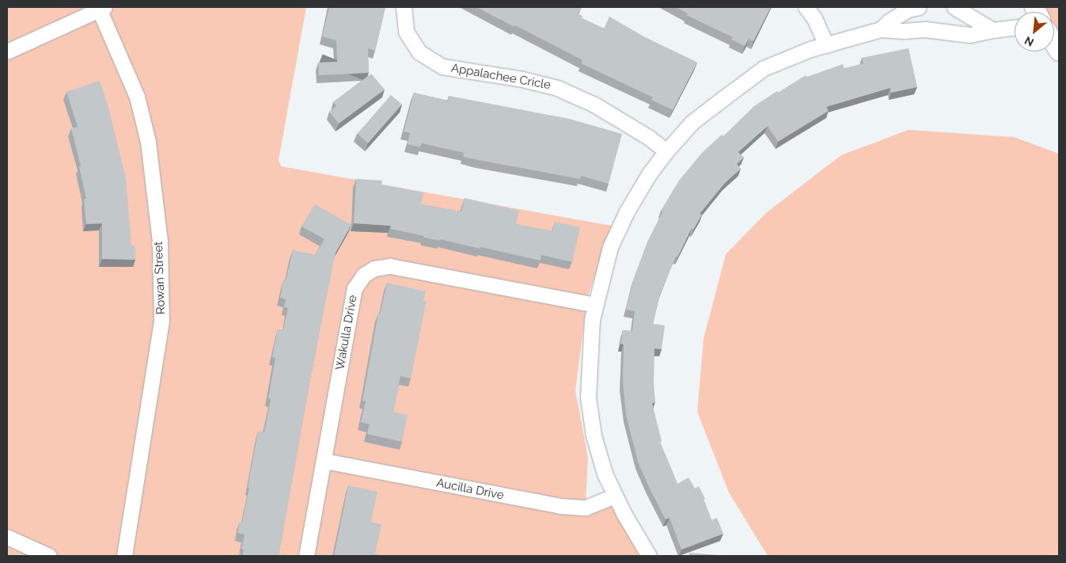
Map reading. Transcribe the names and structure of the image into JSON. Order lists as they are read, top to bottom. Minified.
{"streets":{"street":["Appalachee Cricle","Rowan Street","Wakulla Drive","Aucilla Drive"]},"crossings":[["Wakulla Drive","Aucilla Drive"]],"north":"bottom left"}
